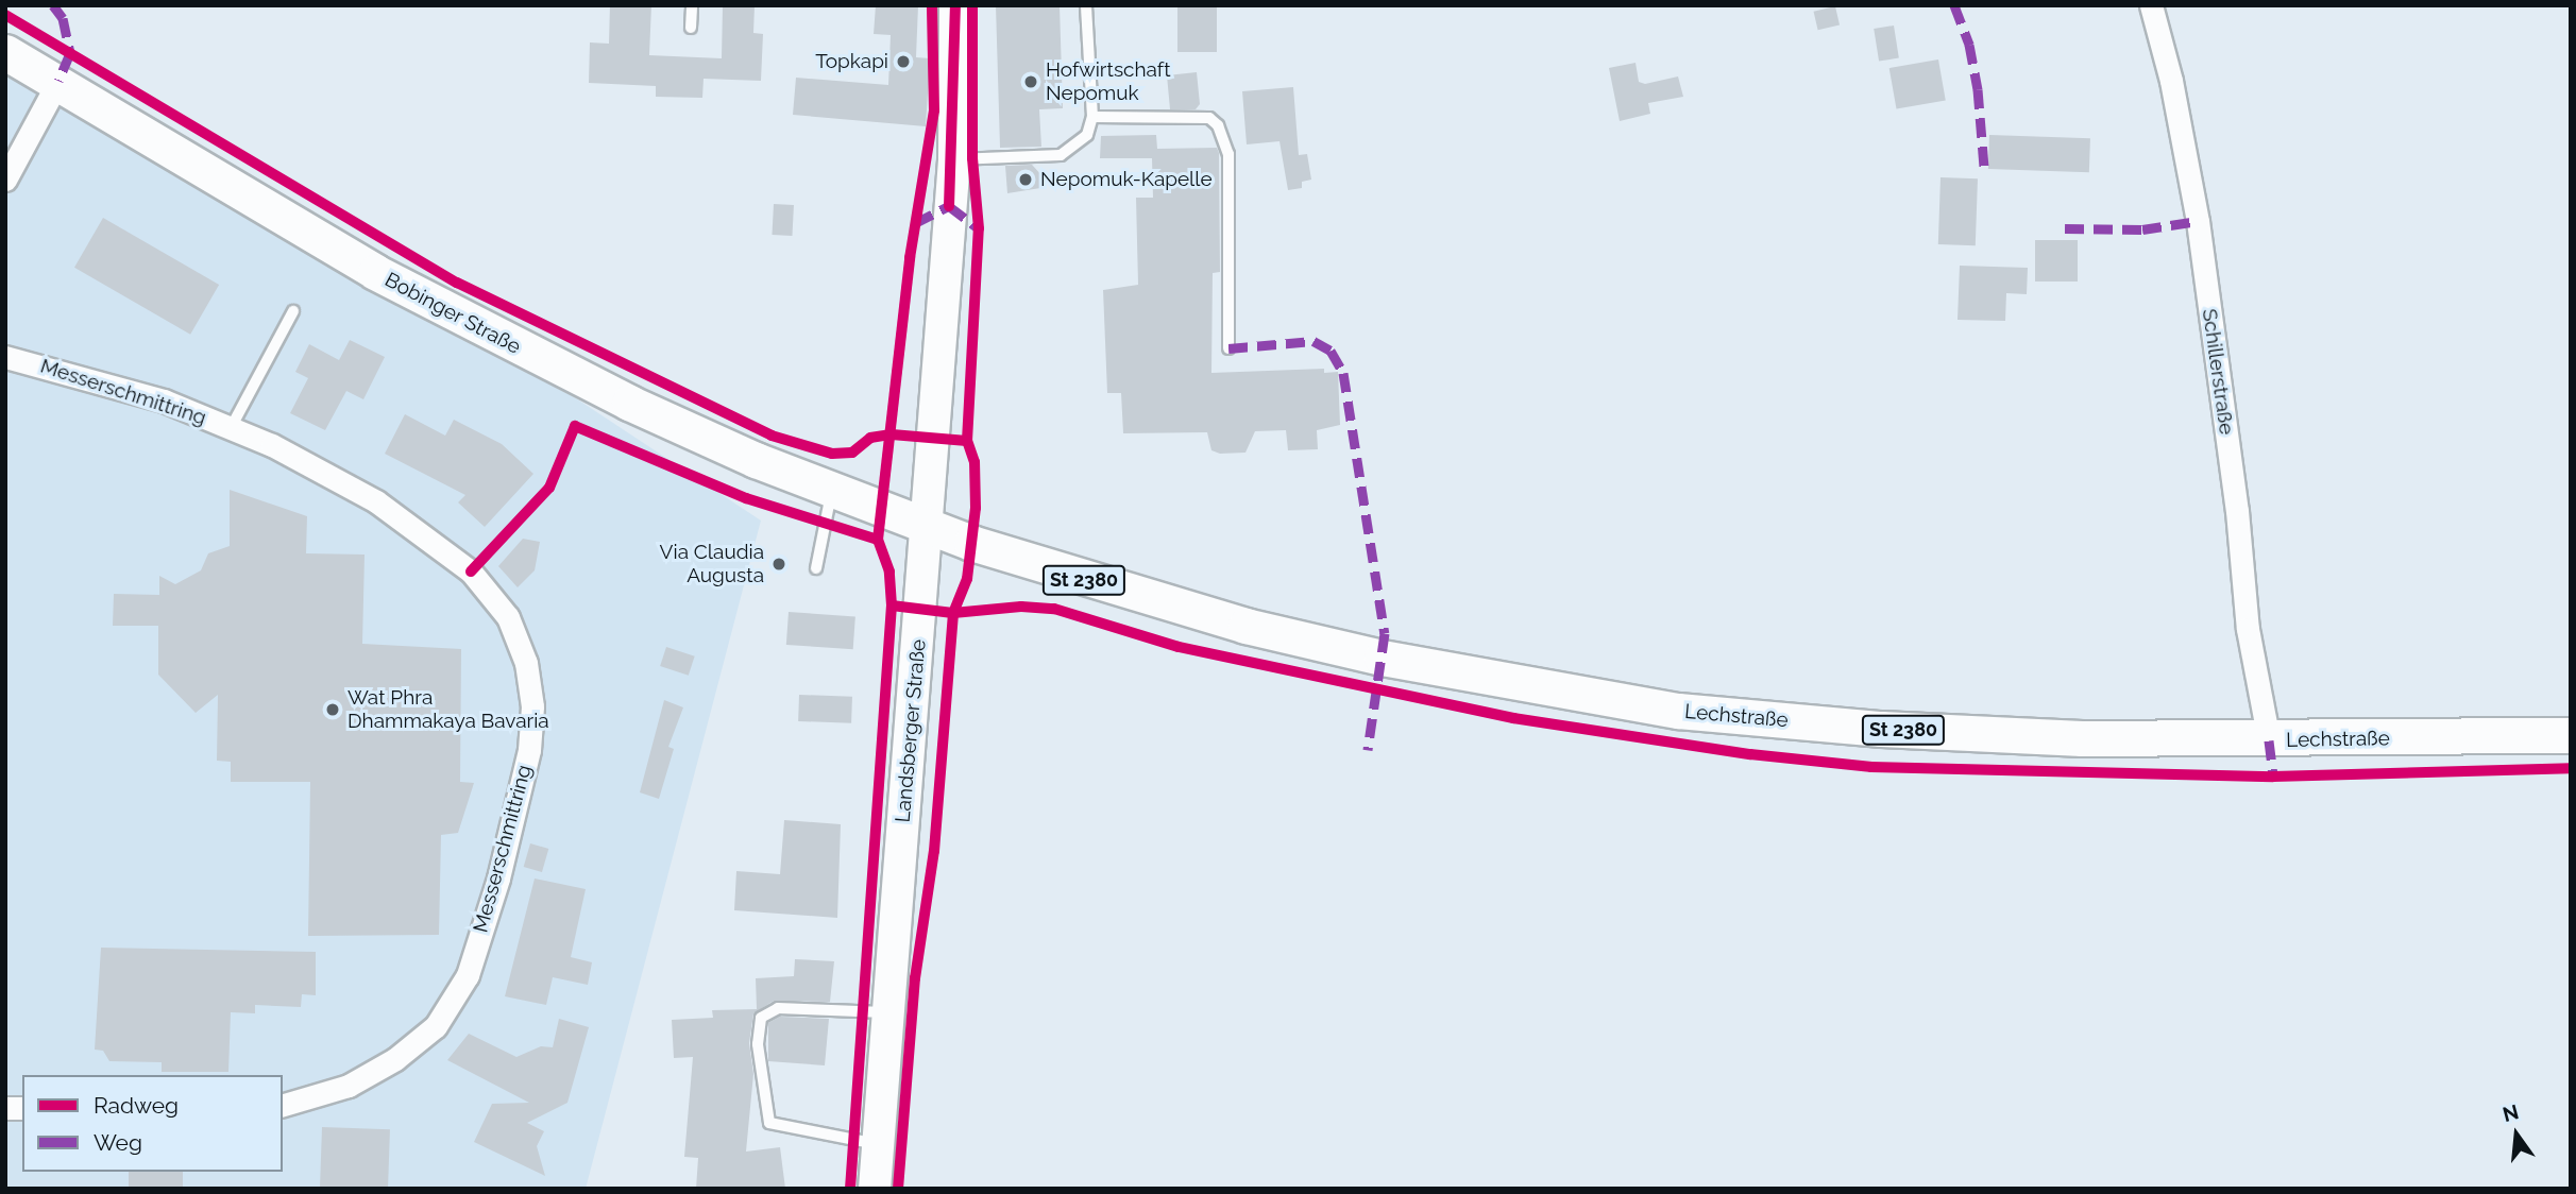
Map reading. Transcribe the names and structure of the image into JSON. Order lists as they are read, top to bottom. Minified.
{"streets":{"main road":["Bobinger Straße","St 2380","Lechstraße"],"street":["Schillerstraße","Messerschmittring","Landsberger Straße"]},"crossings":[["Bobinger Straße","Lechstraße"],["Bobinger Straße","Landsberger Straße"],["Schillerstraße","Lechstraße"],["Lechstraße","Landsberger Straße"]],"places":["Topkapi","Hofwirtschaft Nepomuk","Nepomuk-Kapelle","Via Claudia Augusta","Wat Phra Dhammakaya Bavaria"],"legend":["Radweg","Weg"],"north":"top"}
